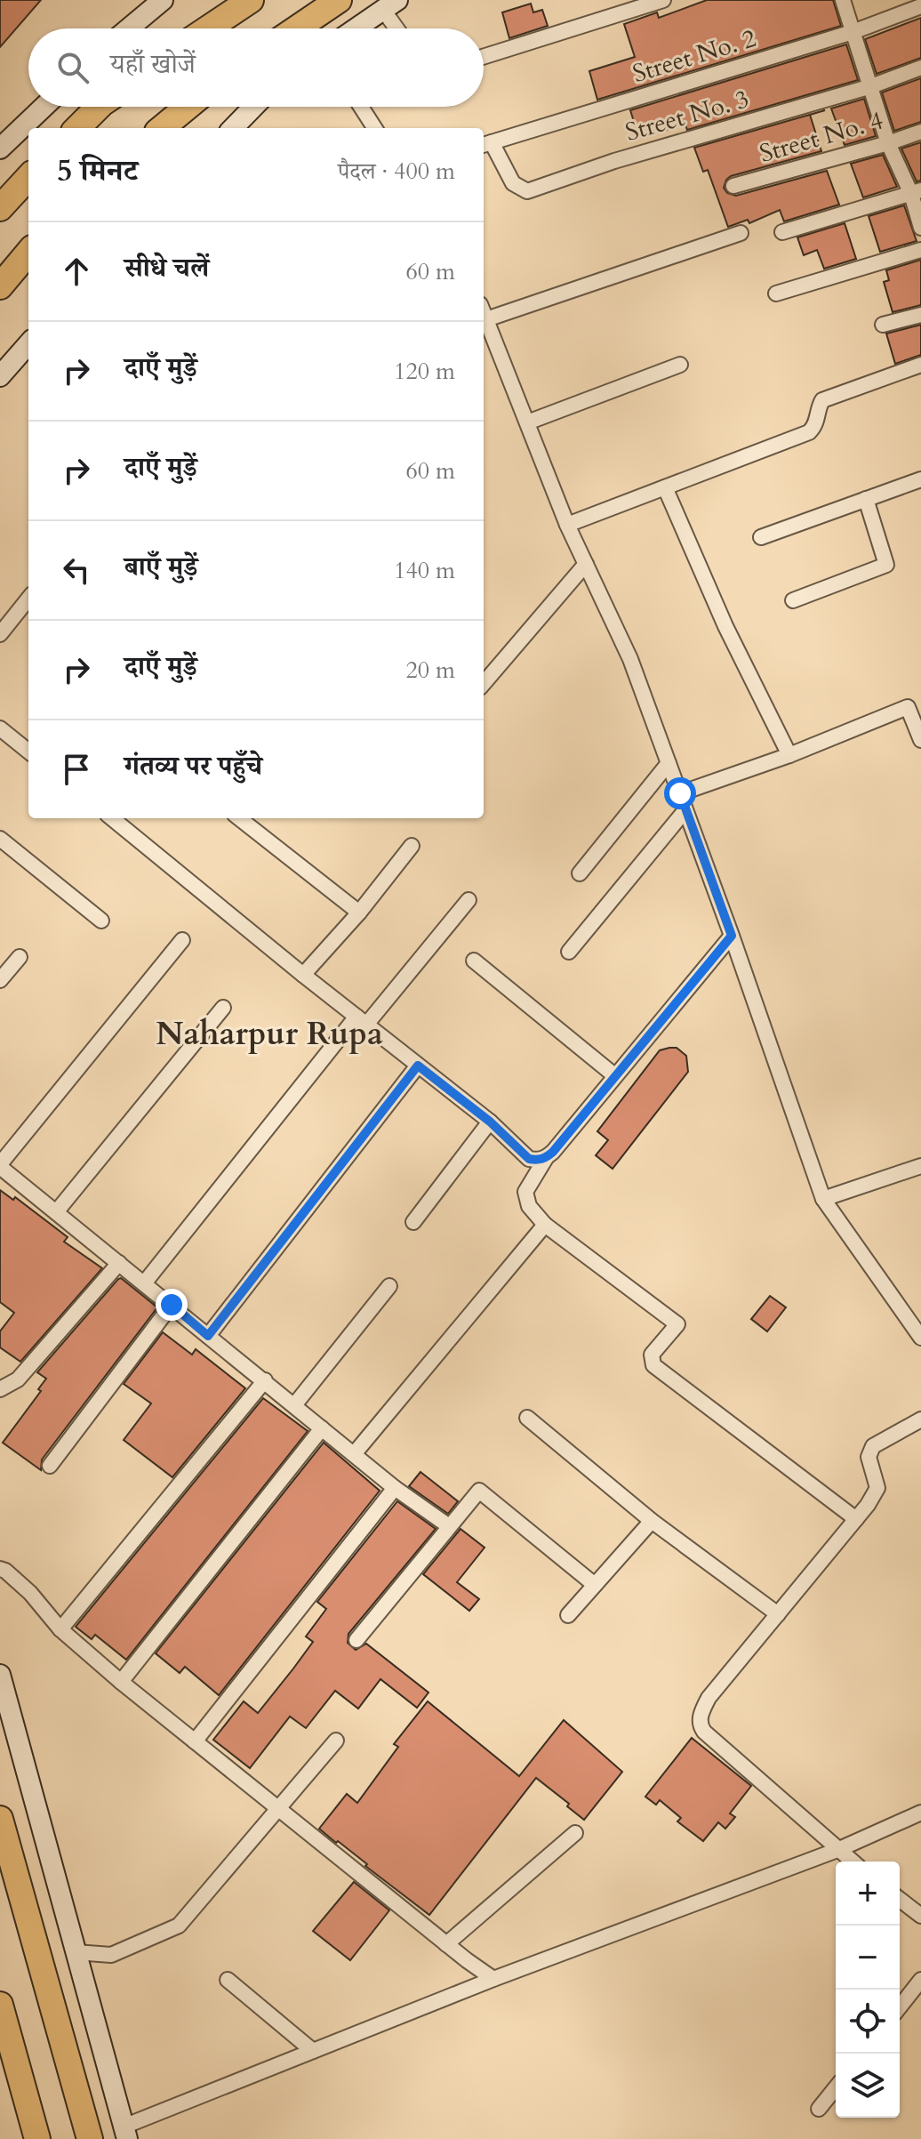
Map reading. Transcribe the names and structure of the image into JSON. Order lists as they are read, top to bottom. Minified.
{"streets":{"street":["Street No. 2","Street No. 3","Street No. 4"]},"crossings":[["Street No. 2","Street No. 3"]],"districts":["Naharpur Rupa"],"page":{"search":"यहाँ खोजें","heading":["5 मिनट","पैदल · 400 m"],"list":[["सीधे चलें","60 m"],["दाएँ मुड़ें","120 m"],["दाएँ मुड़ें","60 m"],["बाएँ मुड़ें","140 m"],["दाएँ मुड़ें","20 m"],"गंतव्य पर पहुँचे"],"map_buttons":["+","−"]}}
